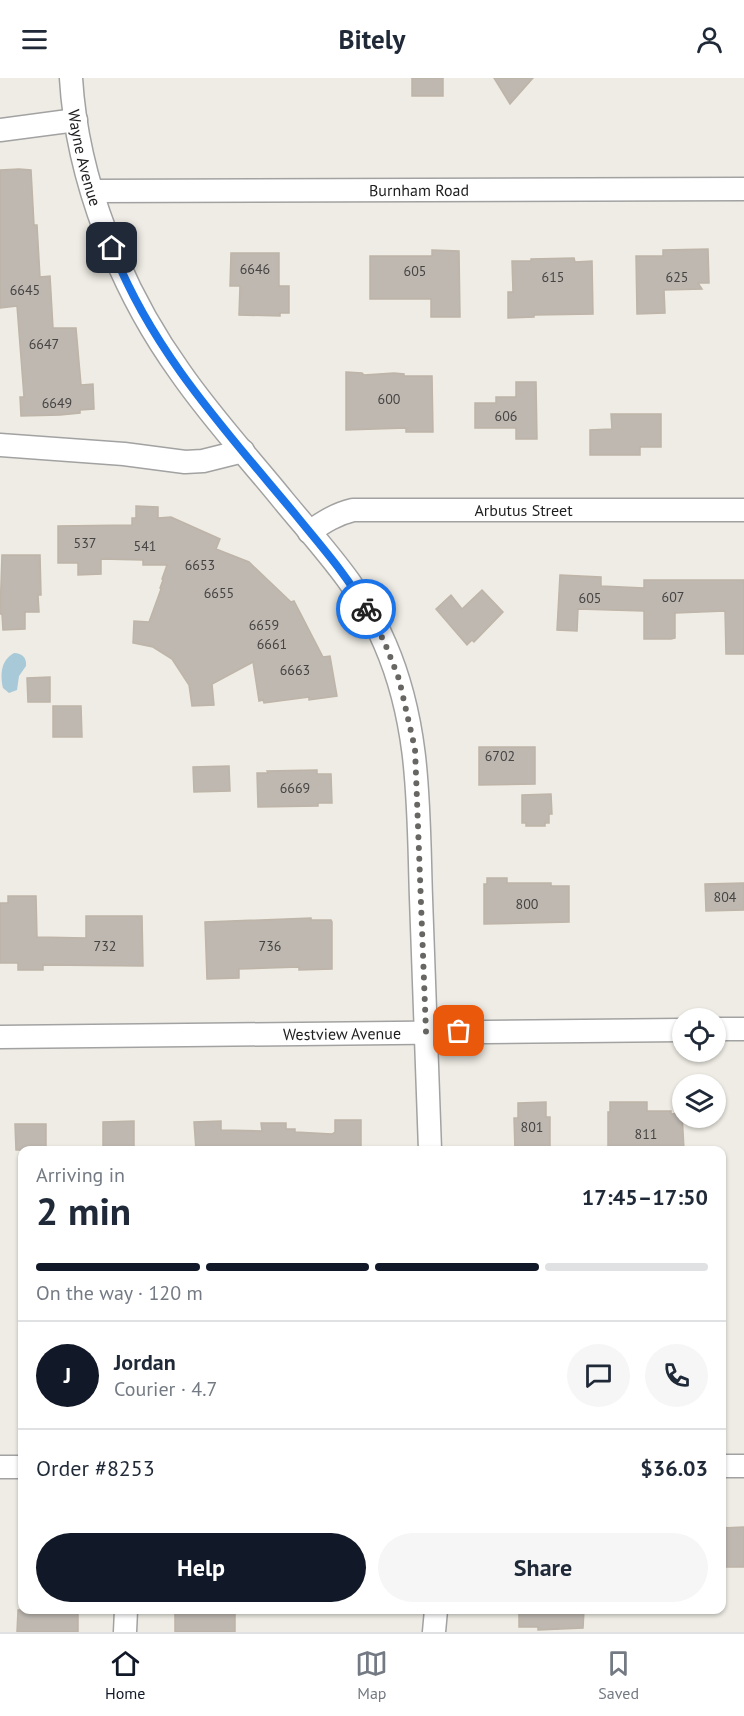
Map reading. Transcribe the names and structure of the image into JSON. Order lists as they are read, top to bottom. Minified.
{"streets":{"street":["Wayne Avenue","Burnham Road","Arbutus Street","Westview Avenue"]},"crossings":[["Wayne Avenue","Burnham Road"],["Wayne Avenue","Arbutus Street"],["Wayne Avenue","Westview Avenue"]],"house_numbers":["6646","605","615","625","6645","6647","600","6649","606","537","541","6653","6655","607","605","6659","6661","6663","6702","6669","804","800","732","736","801","811"],"page":{"header":"Bitely","heading":["2 min","Arriving in","17:45–17:50"],"panel":["Jordan","Courier · 4.7","Order #8253","$36.03"],"bar":"On the way · 120 m","round":"J","buttons":["Help","Share"],"tabs":["Home","Map","Saved"]}}
